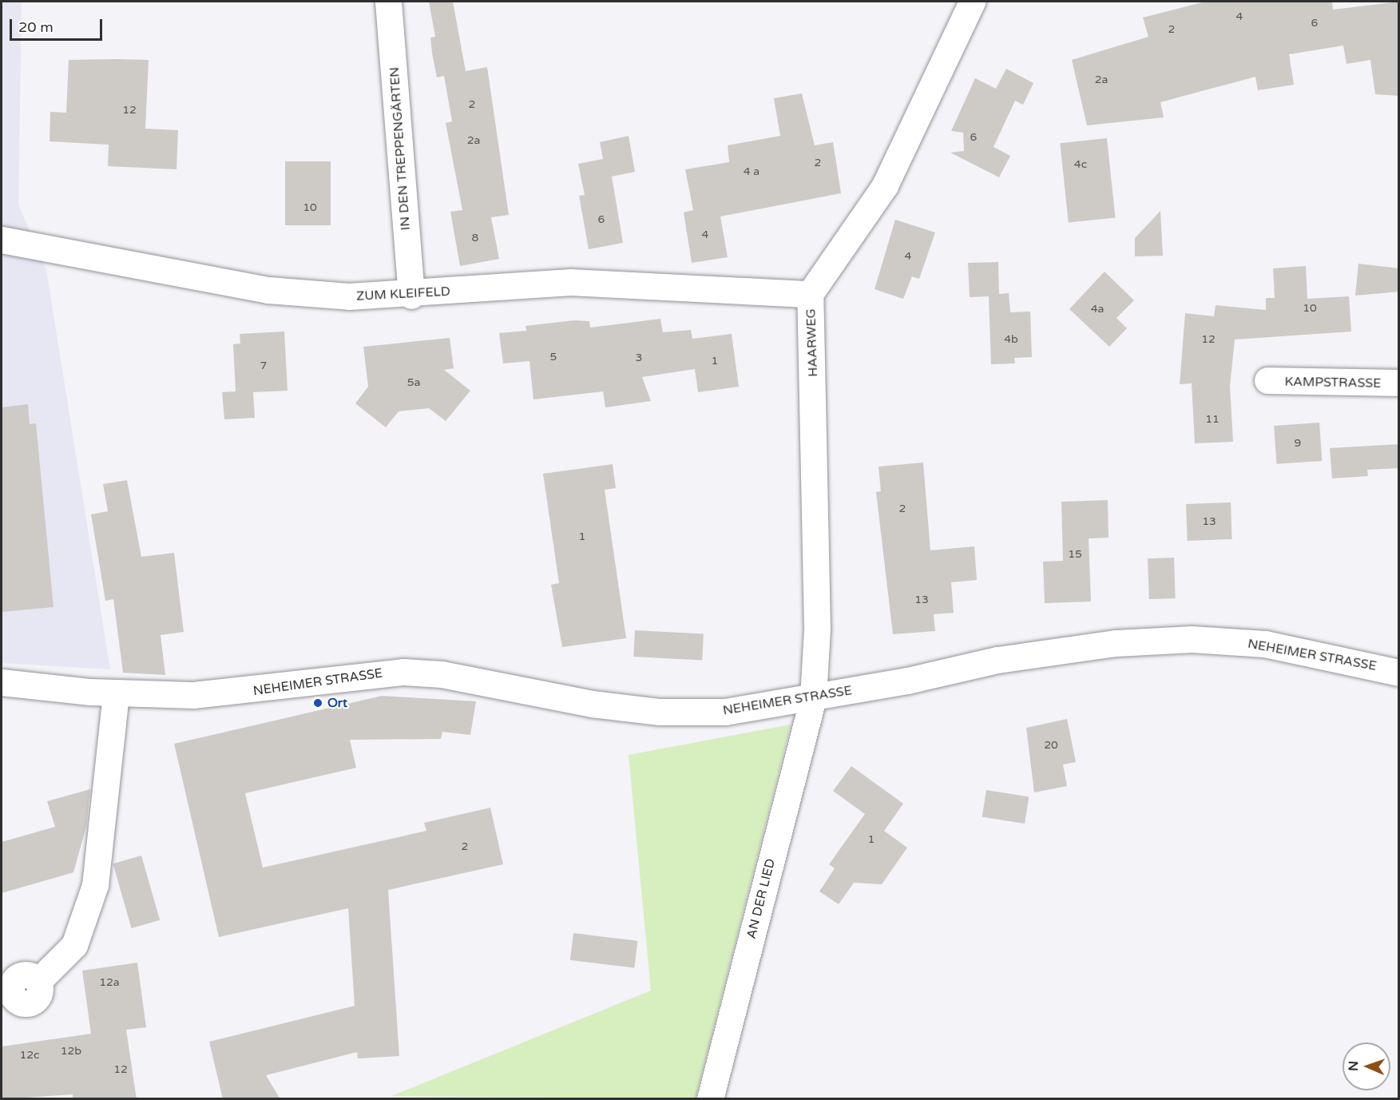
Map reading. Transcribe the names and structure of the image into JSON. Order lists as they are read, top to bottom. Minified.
{"streets":{"street":["IN DEN TREPPENGÄRTEN","ZUM KLEIFELD","HAARWEG","KAMPSTRASSE","NEHEIMER STRASSE","AN DER LIED"]},"crossings":[["IN DEN TREPPENGÄRTEN","ZUM KLEIFELD"],["ZUM KLEIFELD","HAARWEG"],["HAARWEG","NEHEIMER STRASSE"],["HAARWEG","AN DER LIED"],["NEHEIMER STRASSE","AN DER LIED"]],"places":["Ort"],"house_numbers":["4","6","2","2a","2","12","6","2a","2","4c","4 a","10","6","4","8","4","10","4a","4b","12","5","3","1","7","5a","11","9","2","13","1","15","13","20","1","2","12a","12b","12c","12"],"scale_bar":"20 m","north":"left"}
